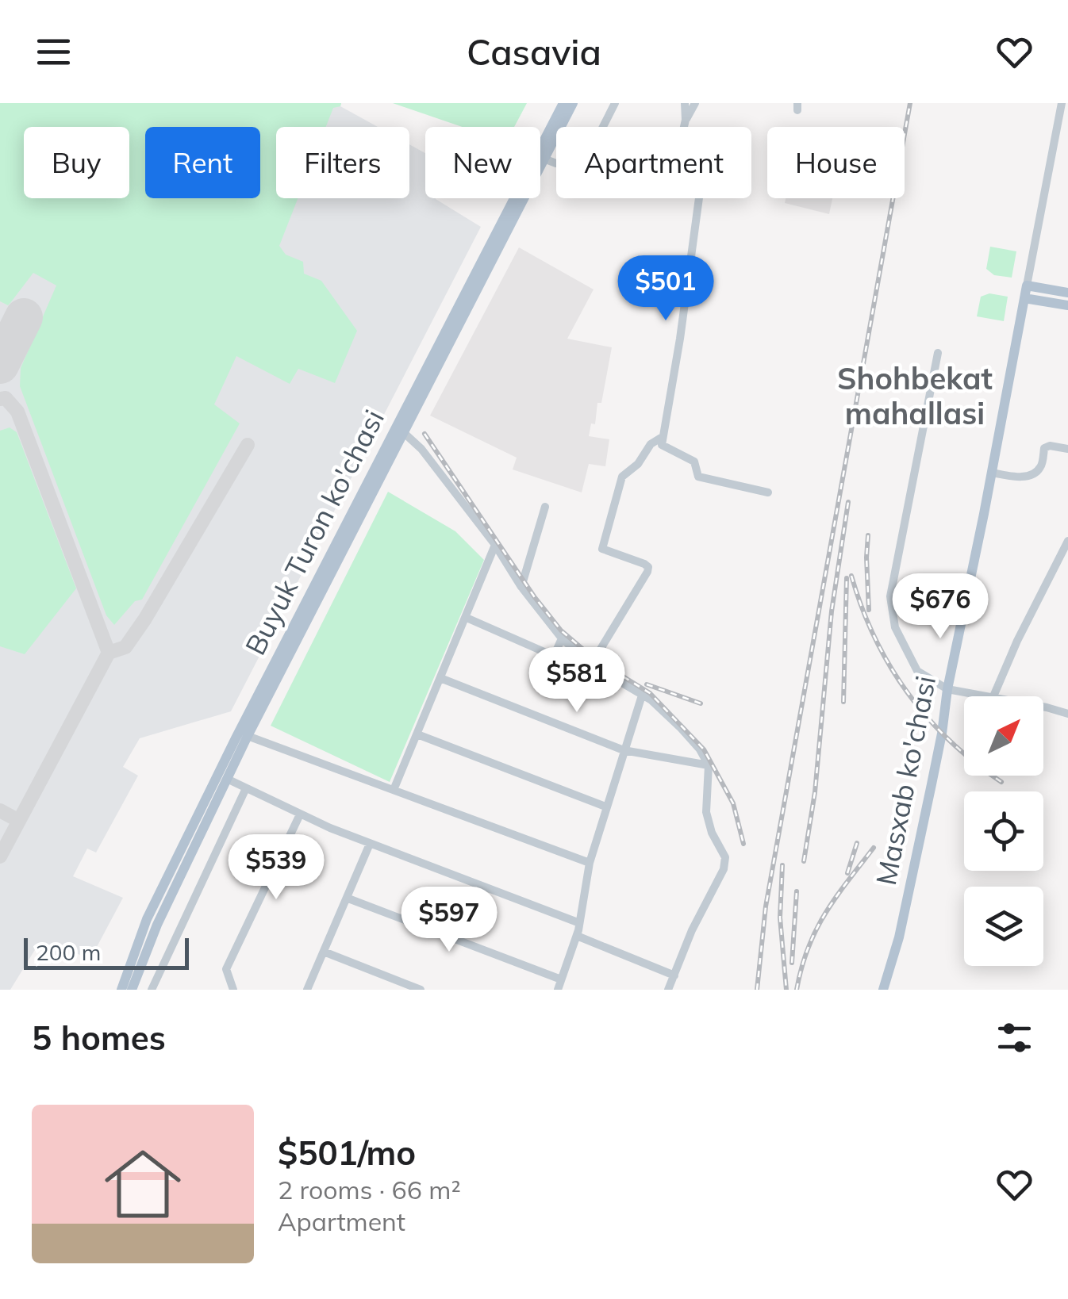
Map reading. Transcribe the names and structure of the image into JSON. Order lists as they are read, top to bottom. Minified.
{"streets":{"main road":["Buyuk Turon ko'chasi","Masxab ko'chasi"]},"districts":["Shohbekat mahallasi"],"scale_bar":"200 m","north":"top right","page":{"header":"Casavia","chip":["Buy","Rent","Filters","New","Apartment","House"],"price":["$501","$676","$581","$539","$597"],"scale":"200 m","heading":"5 homes","list":[{"name":"$501/mo","note":"2 rooms · 66 m² · Apartment"}]}}
